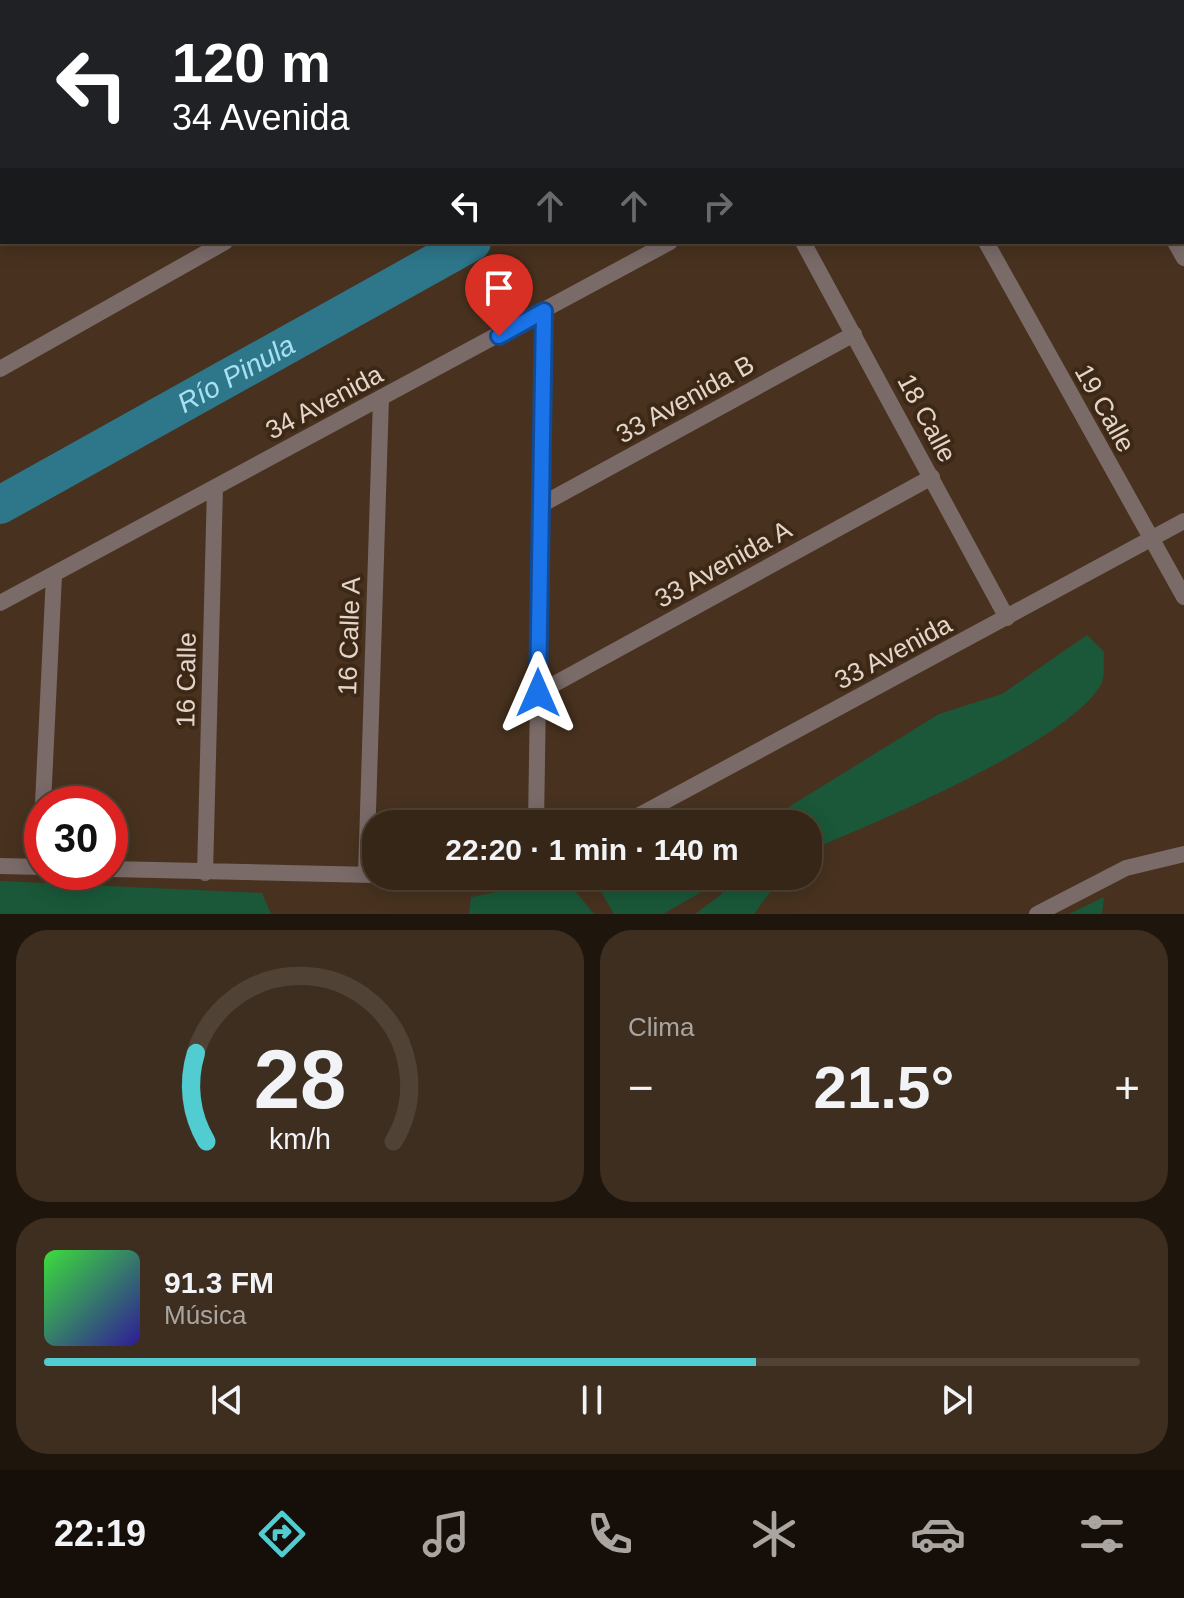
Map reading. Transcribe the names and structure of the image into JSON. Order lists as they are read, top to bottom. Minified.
{"streets":{"street":["33 Avenida B","34 Avenida","19 Calle","18 Calle","33 Avenida A","16 Calle A","33 Avenida","16 Calle"]},"crossings":[["33 Avenida B","18 Calle"],["34 Avenida","16 Calle A"],["34 Avenida","16 Calle"],["19 Calle","33 Avenida"],["18 Calle","33 Avenida A"],["18 Calle","33 Avenida"]],"water":["Río Pinula"],"page":{"turn":["120 m","34 Avenida"],"limit":"30","trip":"22:20 · 1 min · 140 m","tile":"Clima","heat":["−","21.5°","+"],"song":["91.3 FM","Música"],"tabs":"22:19","gauge":["28","km/h"]}}
